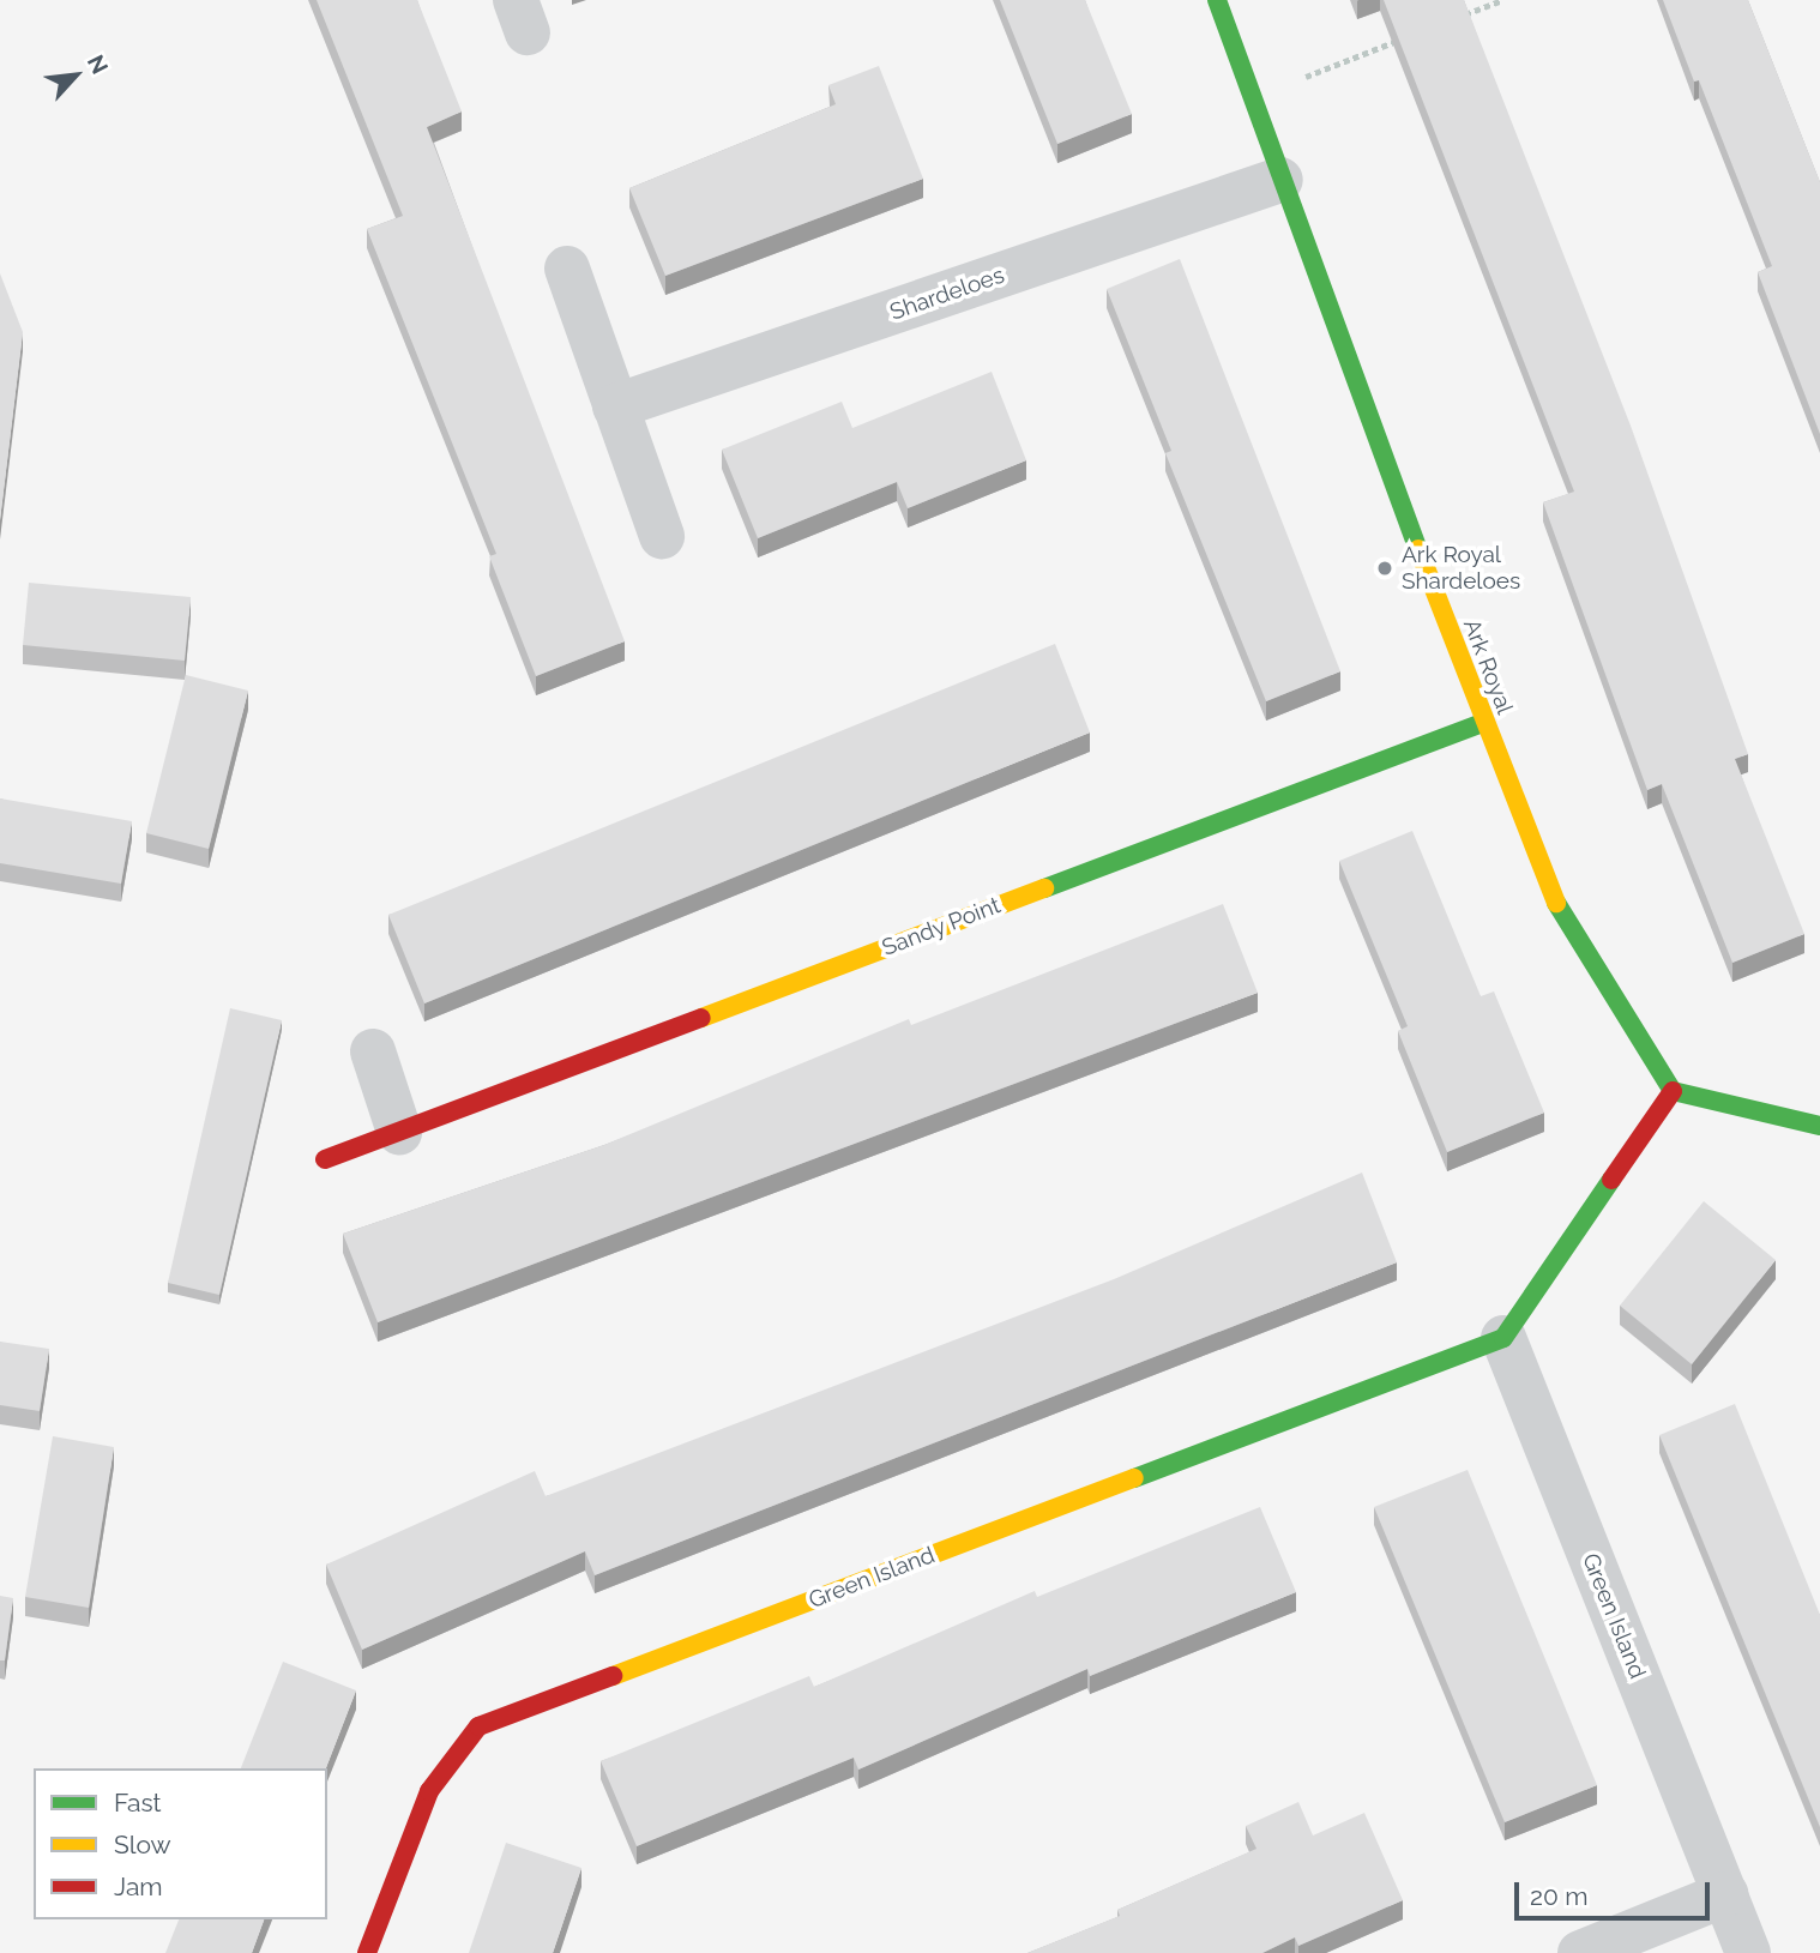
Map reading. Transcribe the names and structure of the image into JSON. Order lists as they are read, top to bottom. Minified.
{"streets":{"street":["Shardeloes","Ark Royal","Sandy Point","Green Island"]},"crossings":[["Shardeloes","Ark Royal"],["Ark Royal","Sandy Point"]],"places":["Ark Royal Shardeloes"],"legend":["Fast","Slow","Jam"],"scale_bar":"20 m","north":"top right"}
